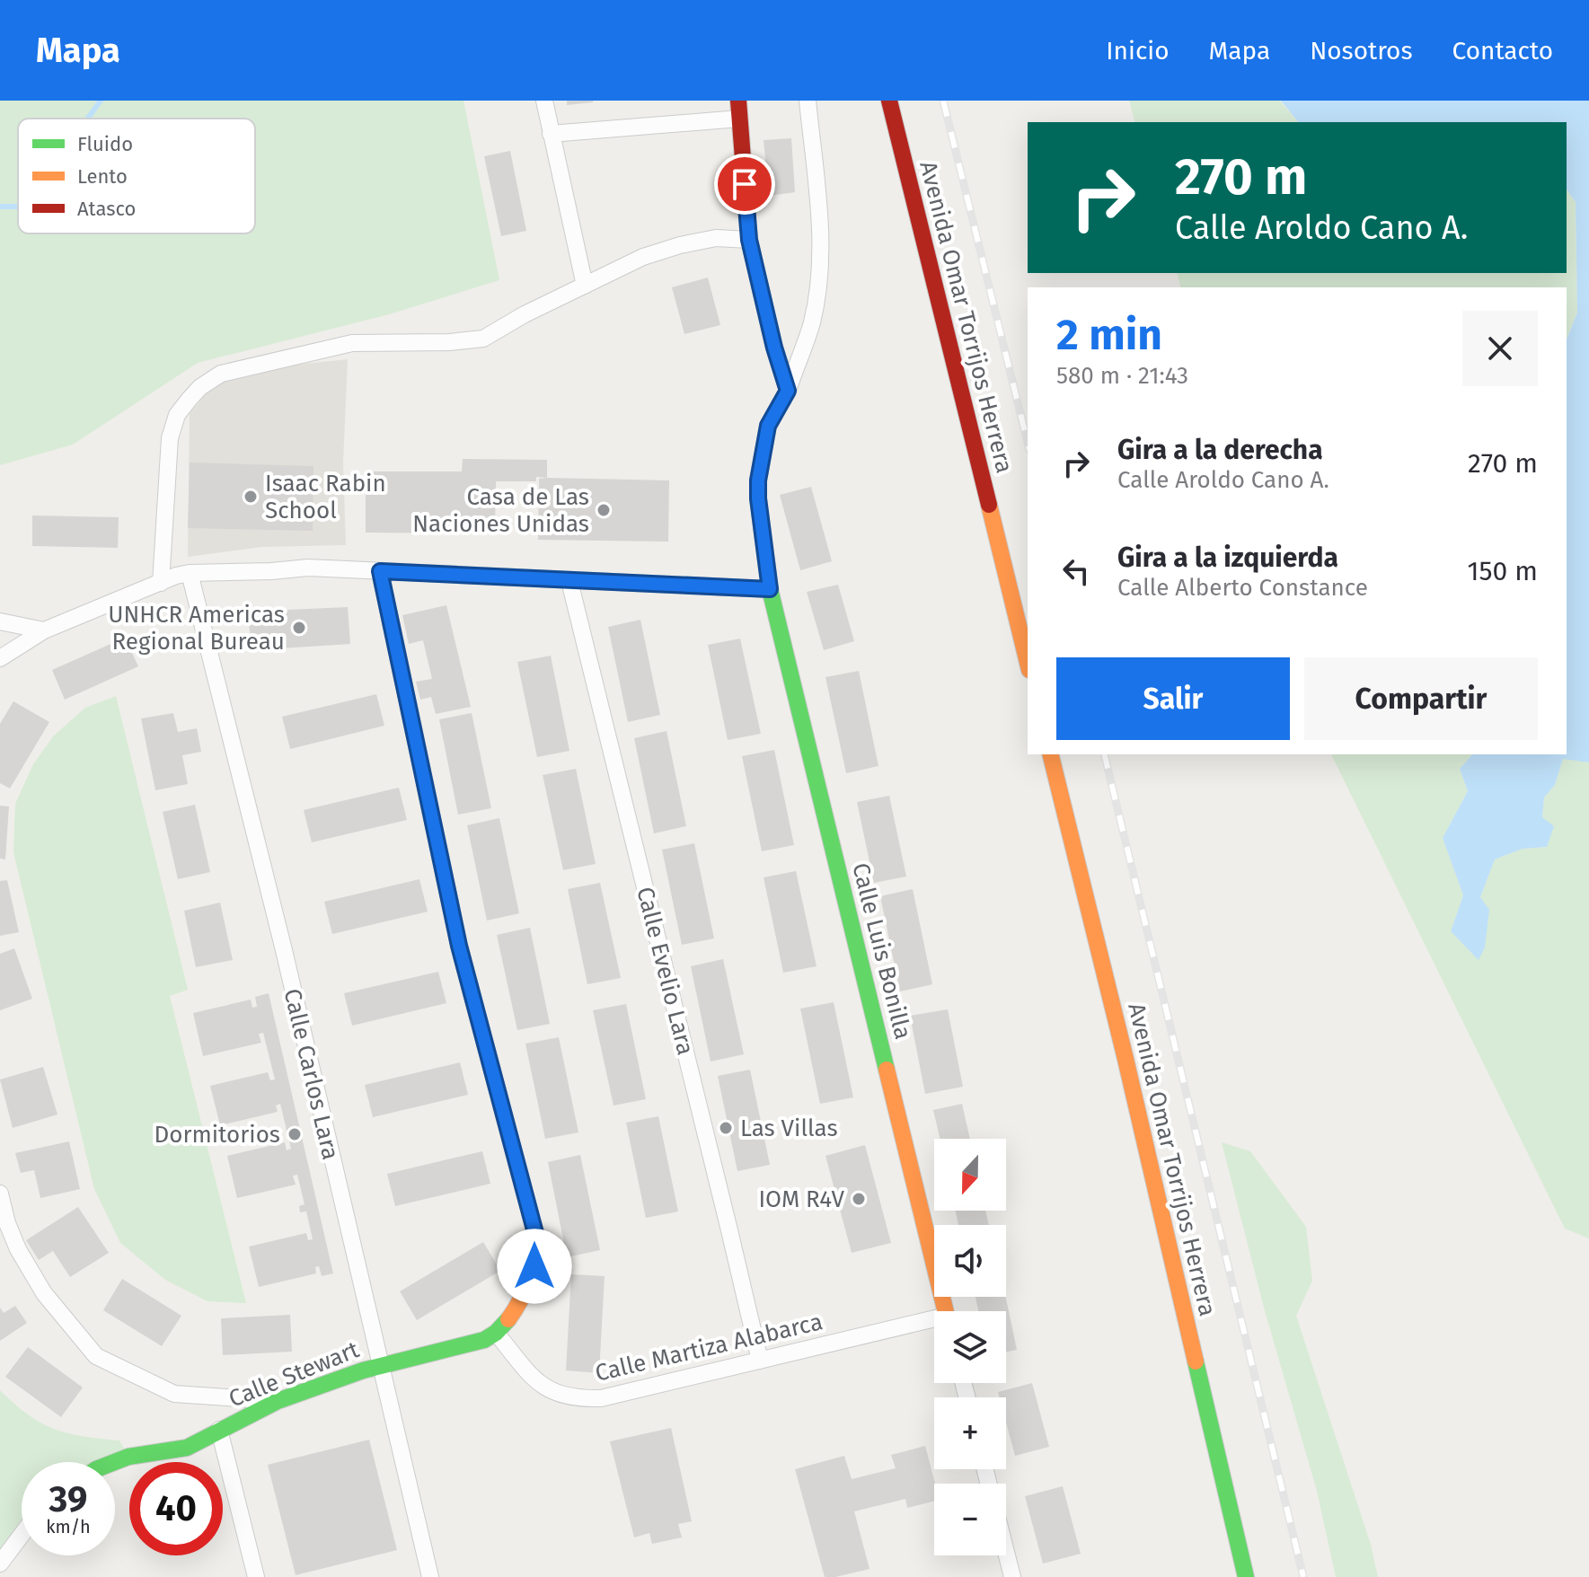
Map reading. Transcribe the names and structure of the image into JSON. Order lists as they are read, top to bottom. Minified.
{"streets":{"street":["Avenida Omar Torrijos Herrera","Calle Luis Bonilla","Calle Evelio Lara","Calle Carlos Lara","Calle Martiza Alabarca","Calle Stewart"]},"crossings":[["Calle Evelio Lara","Calle Martiza Alabarca"],["Calle Carlos Lara","Calle Stewart"]],"places":["Isaac Rabin School","Casa de Las Naciones Unidas","UNHCR Americas Regional Bureau","Las Villas","Dormitorios","IOM R4V"],"legend":["Fluido","Lento","Atasco"],"north":"bottom","page":{"header":"Mapa","nav":["Inicio","Mapa","Nosotros","Contacto"],"turn":["270 m","Calle Aroldo Cano A."],"heading":["2 min","580 m · 21:43"],"list":[{"name":"Gira a la derecha","note":"Calle Aroldo Cano A.","value":"270 m"},{"name":"Gira a la izquierda","note":"Calle Alberto Constance","value":"150 m"}],"buttons":["Salir","Compartir"],"map_buttons":["+","−"],"speed":"39 km/h","limit":"40"}}
